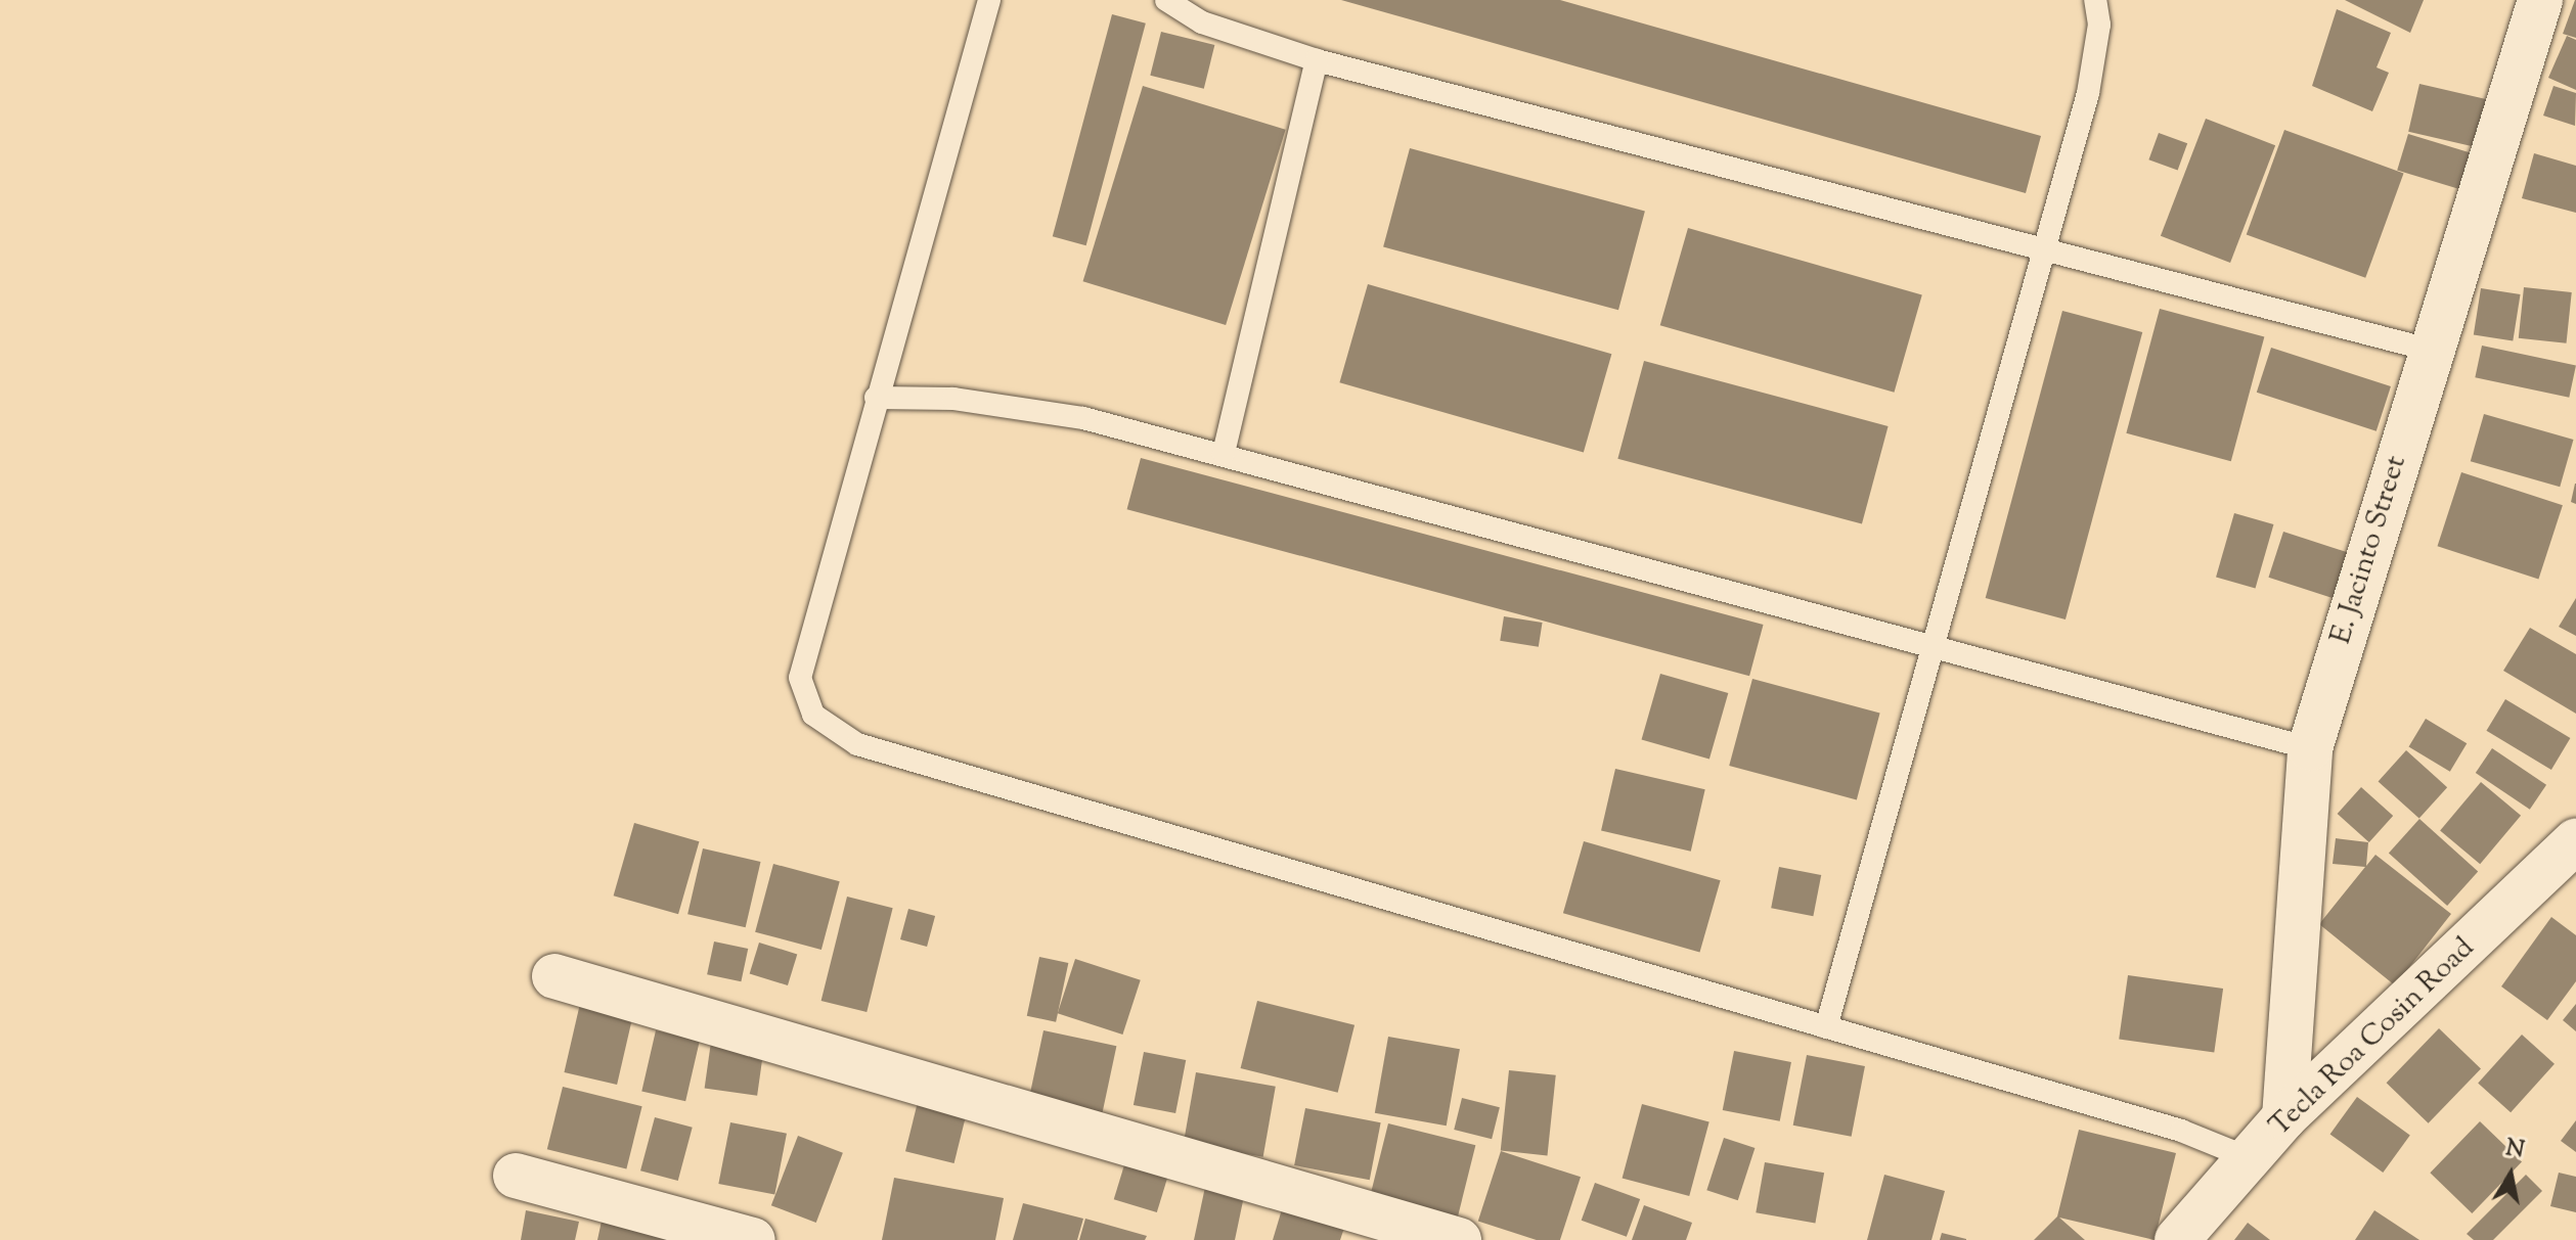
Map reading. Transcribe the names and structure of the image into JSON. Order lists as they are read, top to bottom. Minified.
{"streets":{"street":["E. Jacinto Street","Tecla Roa Cosin Road"]},"crossings":[["E. Jacinto Street","Tecla Roa Cosin Road"]],"north":"top"}
